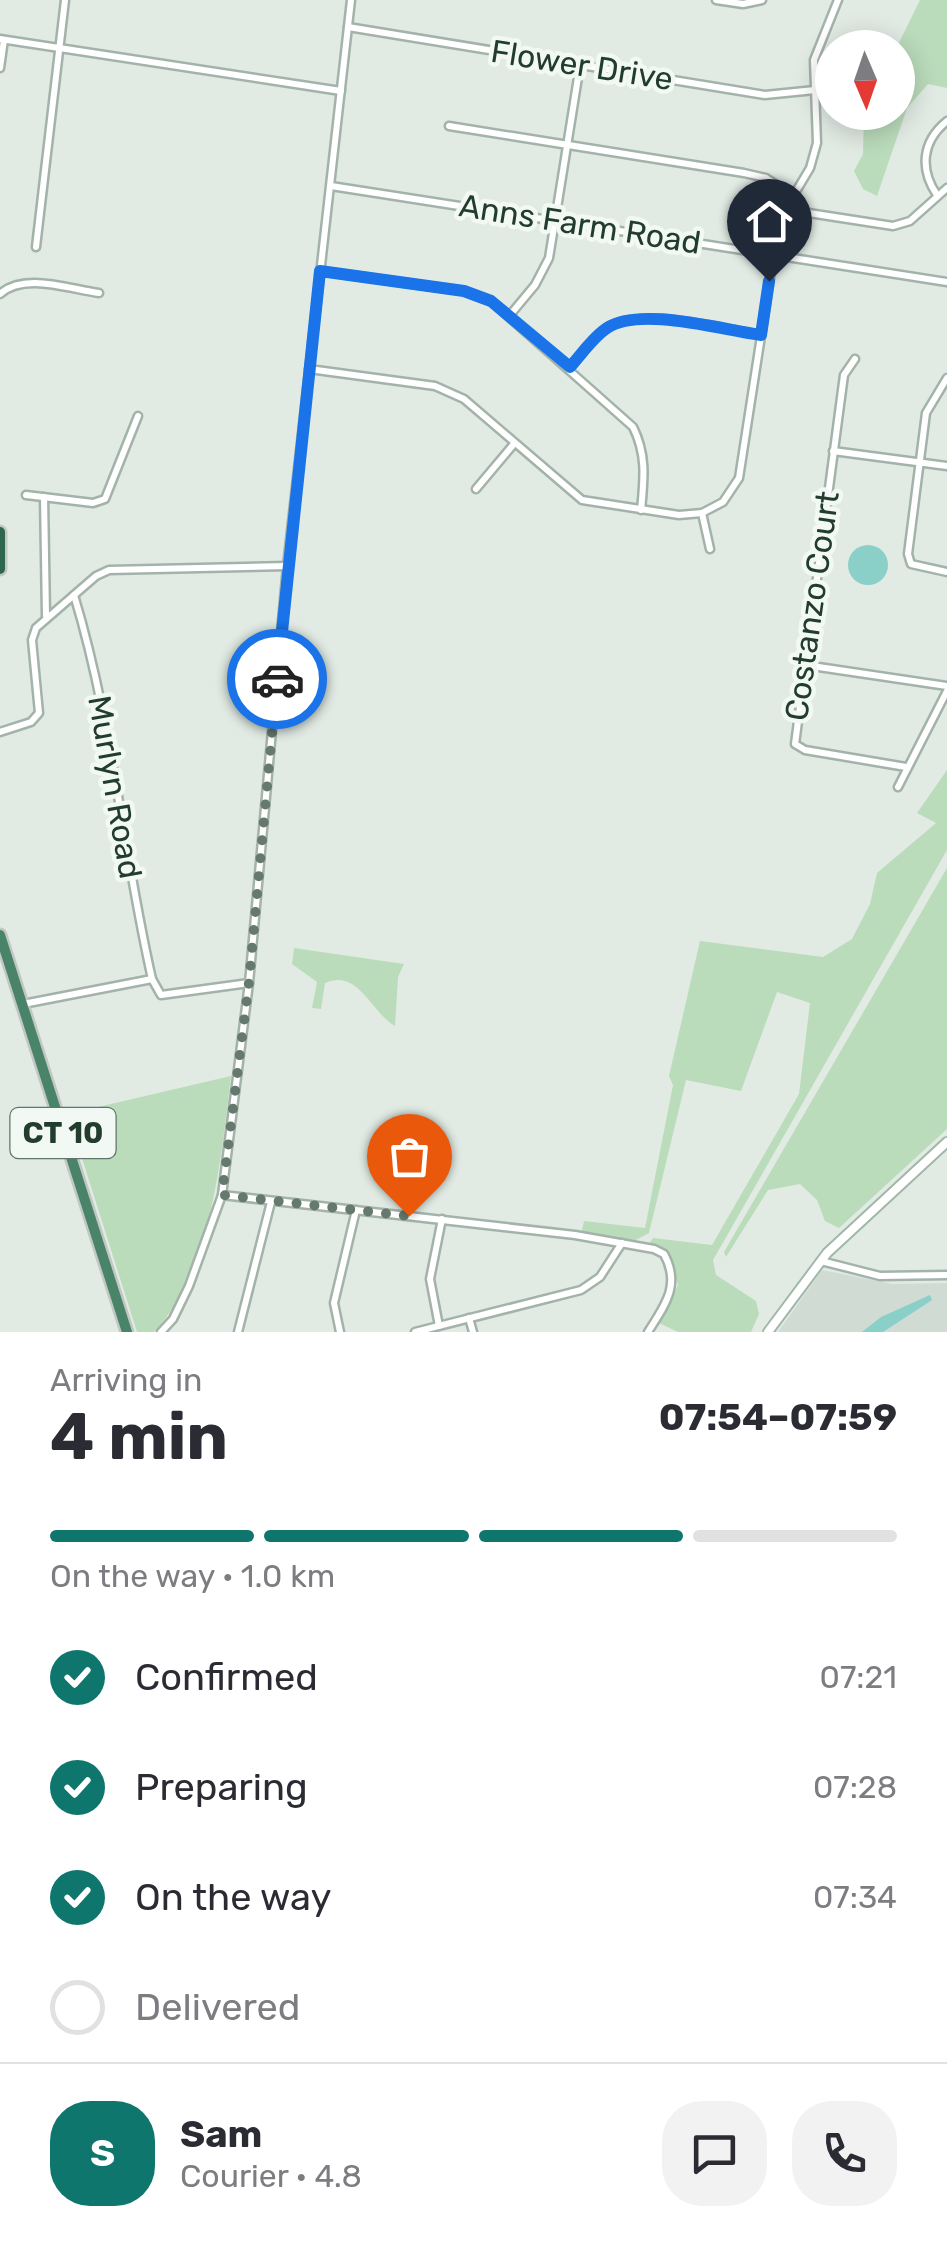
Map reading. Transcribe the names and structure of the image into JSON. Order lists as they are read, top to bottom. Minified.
{"streets":{"highway":["CT 10"],"street":["Flower Drive","Anns Farm Road","Costanzo Court","Murlyn Road"]},"north":"bottom","page":{"heading":["4 min","Arriving in","07:54–07:59"],"panel":["Sam","Courier · 4.8"],"bar":"On the way · 1.0 km","list":[["Confirmed","07:21"],["Preparing","07:28"],["On the way","07:34"],"Delivered"],"round":"S"}}
